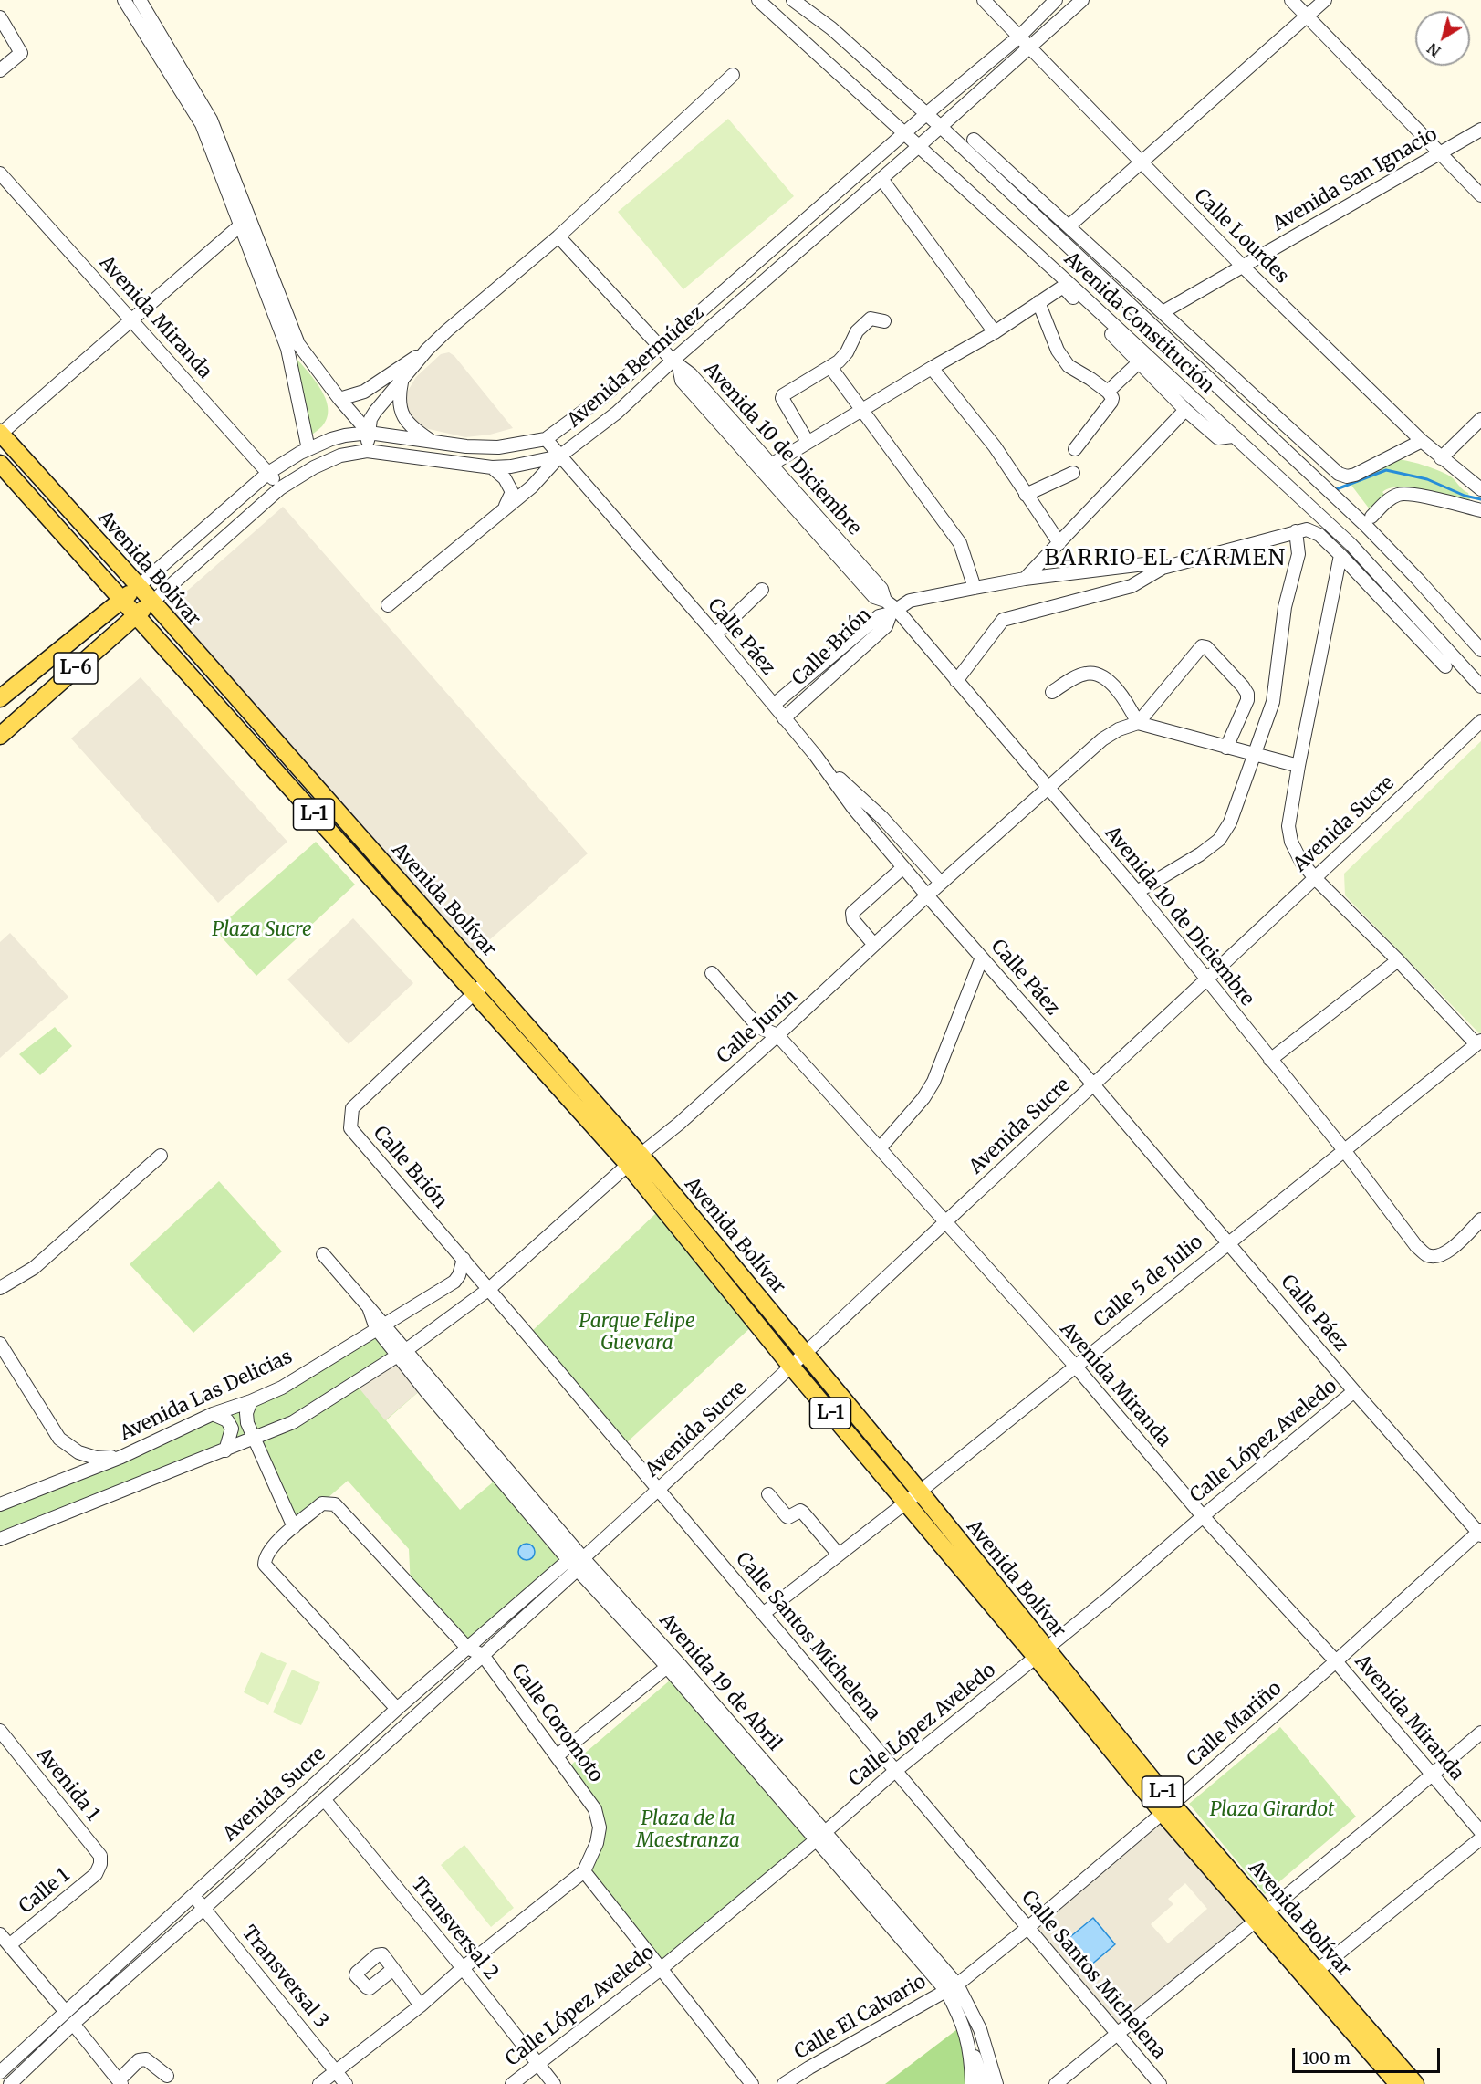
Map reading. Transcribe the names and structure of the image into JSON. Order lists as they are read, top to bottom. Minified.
{"streets":{"main road":["Avenida Bolívar","L-6","L-1"],"street":["Avenida San Ignacio","Calle Lourdes","Avenida Miranda","Avenida Constitución","Avenida Bermúdez","Avenida 10 de Diciembre","Calle Páez","Calle Brión","Avenida Sucre","Calle Junín","Calle 5 de Julio","Avenida Las Delicias","Calle López Aveledo","Calle Santos Michelena","Avenida 19 de Abril","Calle Coromoto","Calle Mariño","Avenida 1","Calle 1","Transversal 2","Transversal 3","Calle El Calvario"]},"crossings":[["Avenida San Ignacio","Calle Lourdes"],["Calle Lourdes","Avenida Bermúdez"],["Avenida Miranda","Avenida Bermúdez"],["Avenida Miranda","Avenida Sucre"],["Avenida Miranda","Calle Junín"],["Avenida Miranda","Calle 5 de Julio"],["Avenida Miranda","Calle López Aveledo"],["Avenida Miranda","Calle Mariño"],["Avenida Constitución","Avenida Bermúdez"],["Avenida Bermúdez","Avenida 10 de Diciembre"],["Avenida Bermúdez","Avenida Bolívar"],["Avenida Bermúdez","Calle Páez"],["Avenida Bermúdez","L-6"],["Avenida 10 de Diciembre","Calle Brión"],["Avenida 10 de Diciembre","Avenida Sucre"],["Avenida 10 de Diciembre","Calle Junín"],["Avenida 10 de Diciembre","Calle 5 de Julio"],["Avenida Bolívar","Calle Brión"],["Avenida Bolívar","L-6"],["Avenida Bolívar","Avenida Sucre"],["Avenida Bolívar","Calle Junín"],["Avenida Bolívar","Calle 5 de Julio"],["Avenida Bolívar","Calle López Aveledo"],["Avenida Bolívar","Calle Mariño"],["Calle Páez","Calle Brión"],["Calle Páez","Avenida Sucre"],["Calle Páez","Calle Junín"],["Calle Páez","Calle 5 de Julio"],["Calle Páez","Calle López Aveledo"],["Calle Páez","Calle Mariño"],["Calle Brión","Calle Junín"],["Calle Brión","Avenida Las Delicias"],["Calle Brión","Calle Santos Michelena"],["Avenida Sucre","Calle Santos Michelena"],["Avenida Sucre","Avenida 19 de Abril"],["Avenida Sucre","Calle Coromoto"],["Avenida Sucre","Transversal 2"],["Avenida Sucre","Transversal 3"],["Calle Junín","Calle Santos Michelena"],["Calle 5 de Julio","Calle Santos Michelena"],["Avenida Las Delicias","Avenida 19 de Abril"],["Calle López Aveledo","Calle Santos Michelena"],["Calle López Aveledo","Avenida 19 de Abril"],["Calle López Aveledo","Transversal 2"],["Calle Santos Michelena","Calle Mariño"],["Avenida 19 de Abril","Calle Mariño"],["Avenida 19 de Abril","Calle El Calvario"],["Calle Coromoto","Transversal 2"],["Calle Coromoto","Transversal 3"],["Calle Mariño","Calle El Calvario"],["Avenida 1","Calle 1"]],"districts":["BARRIO EL CARMEN"],"parks":["Plaza Sucre","Parque Felipe Guevara","Plaza Girardot","Plaza de la Maestranza"],"scale_bar":"100 m","north":"bottom left"}
